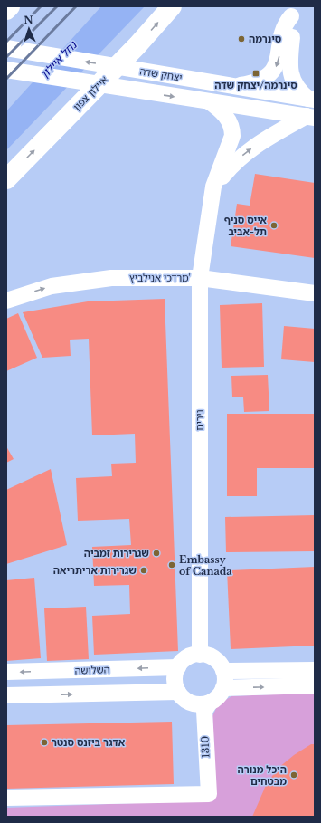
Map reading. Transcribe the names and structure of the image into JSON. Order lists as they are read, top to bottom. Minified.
{"streets":{"highway":["איילון צפון"],"street":["יצחק שדה","מרדכי אנילביץ'","נירים","השלושה","1310"]},"crossings":[["יצחק שדה","נירים"],["מרדכי אנילביץ'","נירים"],["נירים","השלושה"],["נירים","1310"],["השלושה","1310"]],"one_way":["איילון צפון","מרדכי אנילביץ'"],"water":["נחל איילון"],"places":{"other":["סינרמה","אייס סניף תל-אביב","שגרירות זמביה","Embassy of Canada","שגרירות אריתריאה","אדגר ביזנס סנטר","היכל מנורה מבטחים"],"transit":["סינרמה/יצחק שדה"]},"north":"top"}
